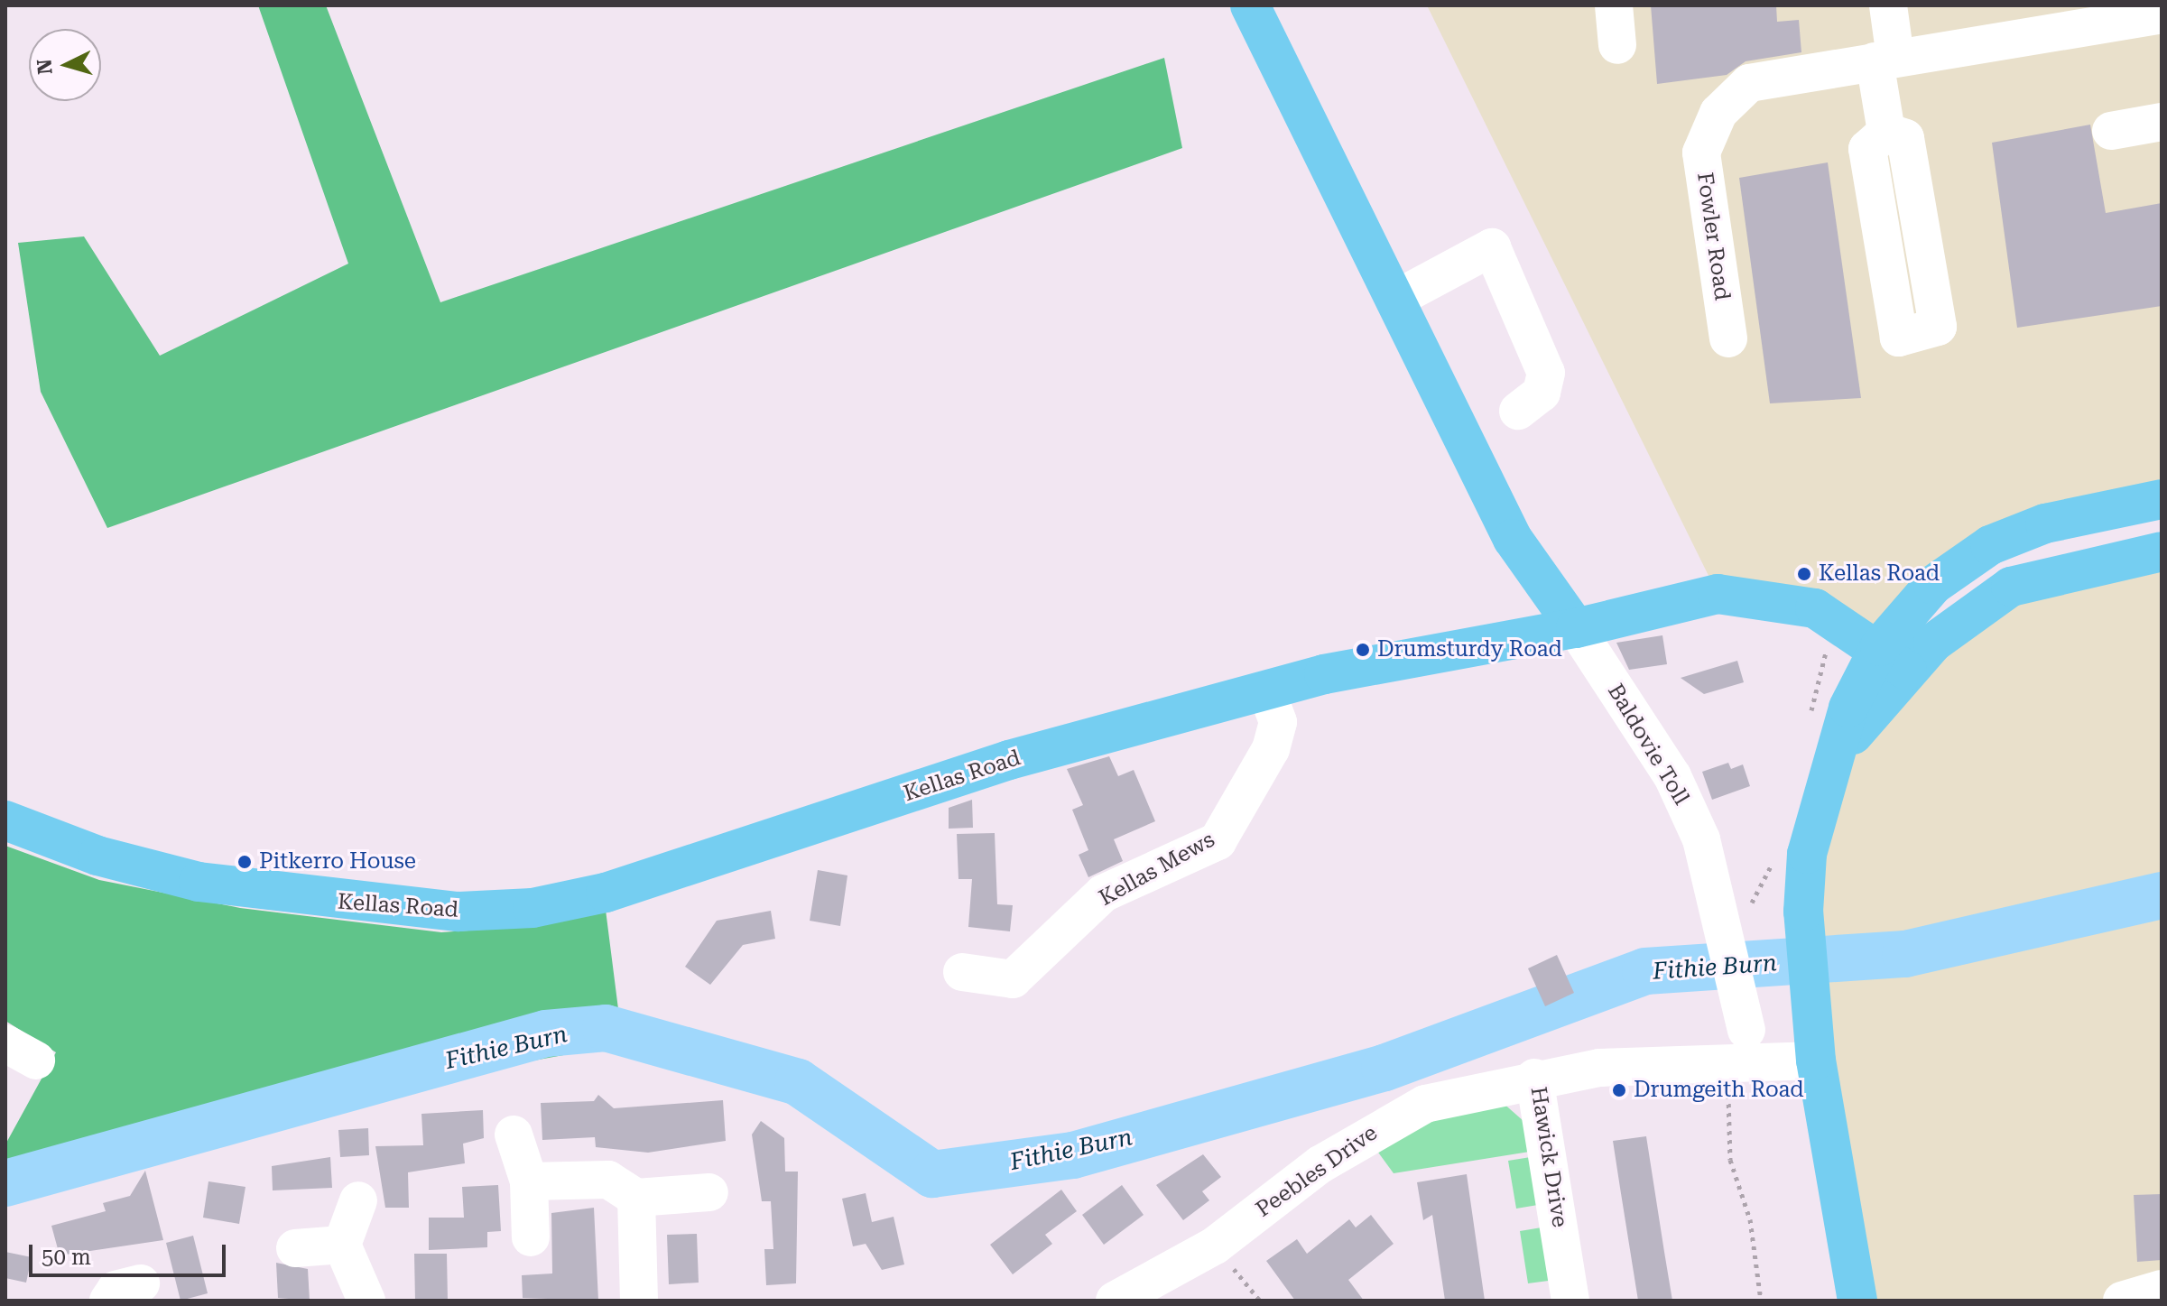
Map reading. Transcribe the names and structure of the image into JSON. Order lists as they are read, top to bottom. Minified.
{"streets":{"main road":["Kellas Road"],"street":["Fowler Road","Baldovie Toll","Kellas Mews","Hawick Drive","Peebles Drive"]},"crossings":[["Baldovie Toll","Kellas Road"],["Kellas Road","Kellas Mews"],["Hawick Drive","Peebles Drive"]],"water":["Fithie Burn"],"places":["Kellas Road","Drumsturdy Road","Pitkerro House","Drumgeith Road"],"scale_bar":"50 m","north":"left"}
